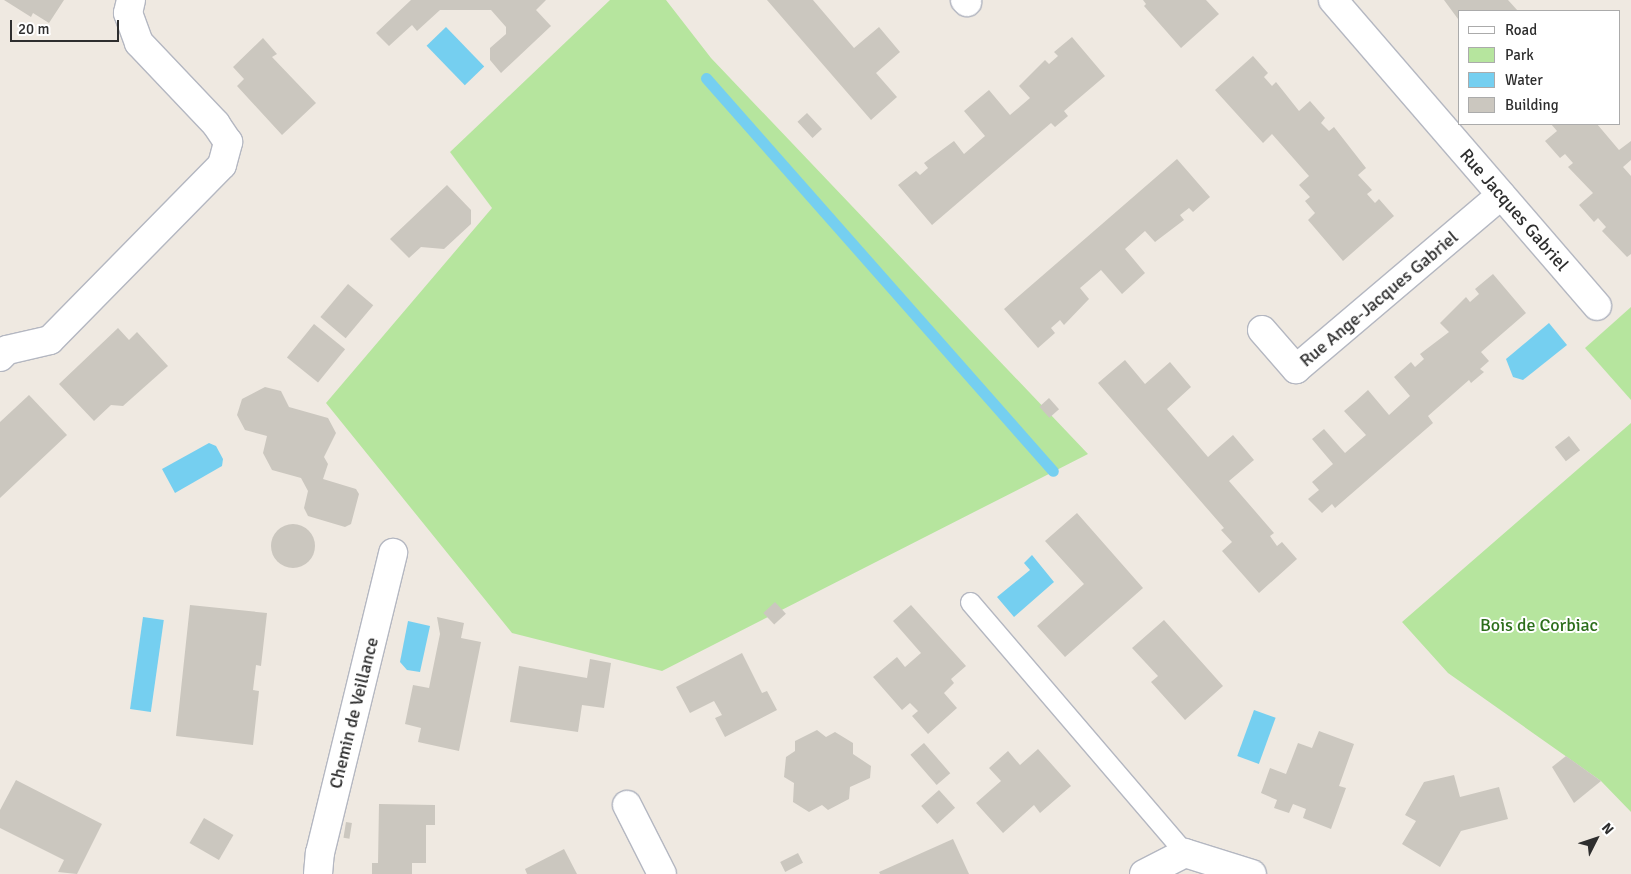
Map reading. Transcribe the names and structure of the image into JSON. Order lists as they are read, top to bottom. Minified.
{"streets":{"street":["Rue Jacques Gabriel","Rue Ange-Jacques Gabriel","Chemin de Veillance"]},"crossings":[["Rue Jacques Gabriel","Rue Ange-Jacques Gabriel"]],"parks":["Bois de Corbiac"],"legend":["Road","Park","Water","Building"],"scale_bar":"20 m","north":"top right"}
